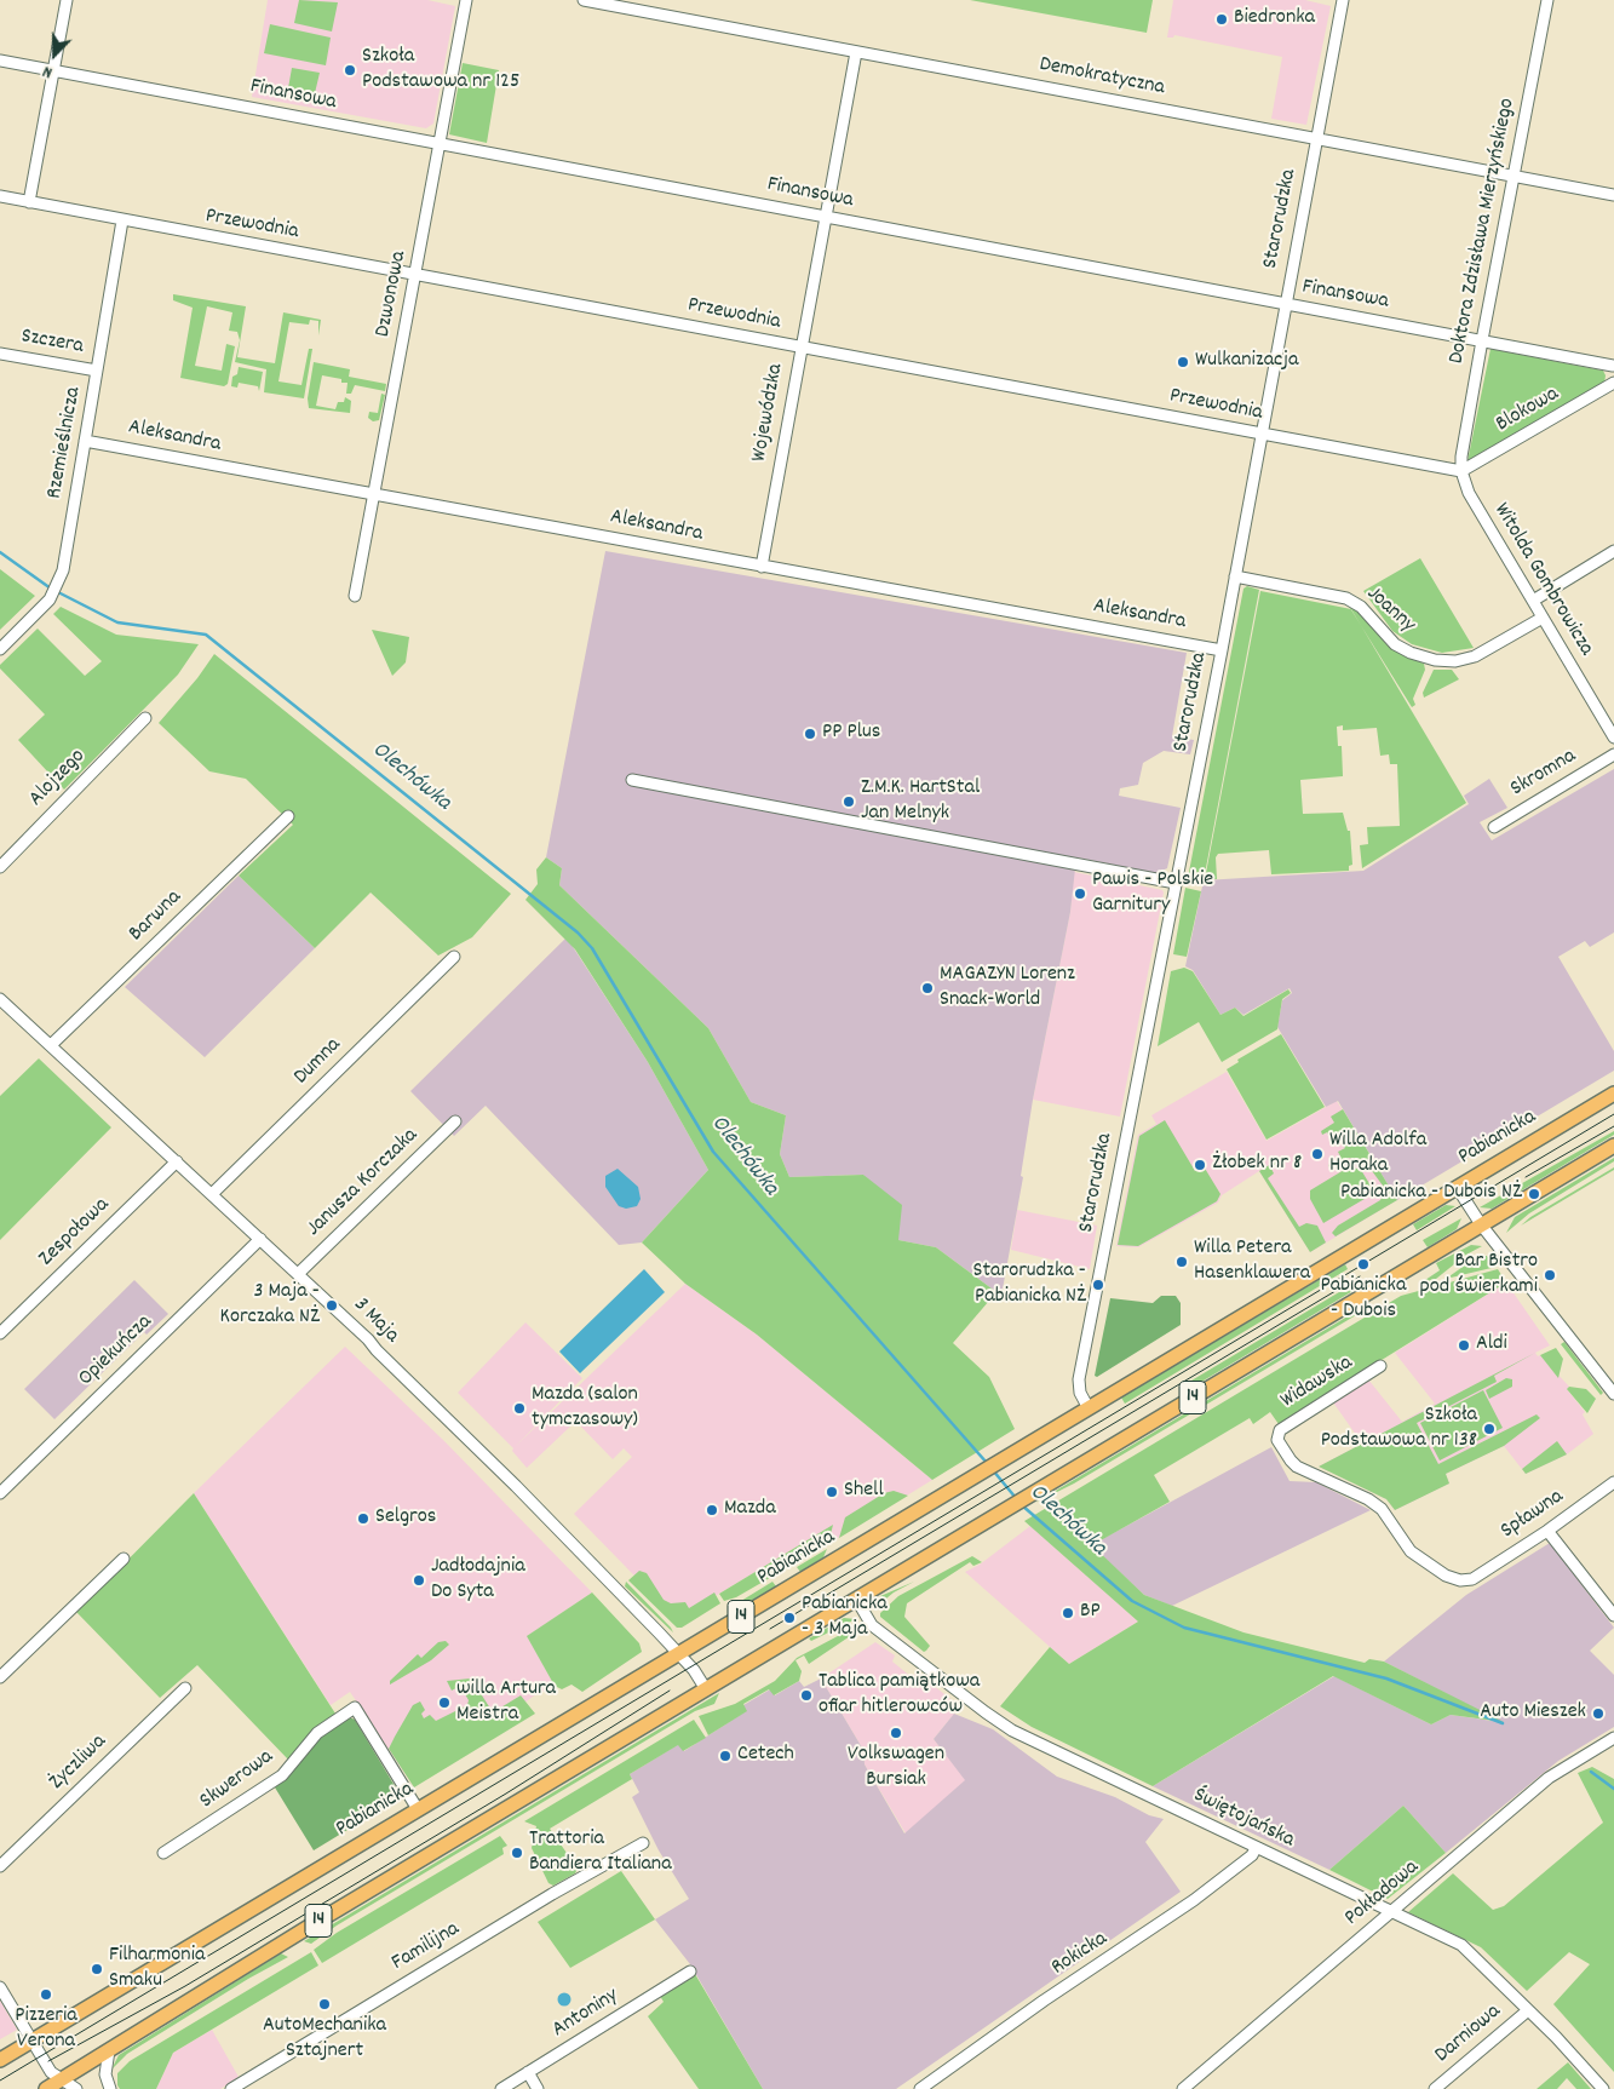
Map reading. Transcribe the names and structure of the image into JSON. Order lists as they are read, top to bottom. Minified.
{"streets":{"main road":["Pabianicka","14"],"street":["Demokratyczna","Finansowa","Starorudzka","Przewodnia","Doktora Zdzisława Mierzyńskiego","Dzwonowa","Szczera","Blokowa","Wojewódzka","Aleksandra","Rzemieślnicza","Witolda Gombrowicza","Joanny","Skromna","Alojzego","Barwna","Dumna","Janusza Korczaka","Zespołowa","3 Maja","Opiekuńcza","Widawska","Spławna","Życzliwa","Skwerowa","Świętojańska","Pokładowa","Familijna","Rokicka","Antoniny","Darniowa"]},"crossings":[["Demokratyczna","Starorudzka"],["Demokratyczna","Doktora Zdzisława Mierzyńskiego"],["Demokratyczna","Wojewódzka"],["Finansowa","Starorudzka"],["Finansowa","Doktora Zdzisława Mierzyńskiego"],["Finansowa","Dzwonowa"],["Finansowa","Wojewódzka"],["Starorudzka","Przewodnia"],["Starorudzka","Aleksandra"],["Starorudzka","Joanny"],["Starorudzka","Pabianicka"],["Przewodnia","Doktora Zdzisława Mierzyńskiego"],["Przewodnia","Dzwonowa"],["Przewodnia","Blokowa"],["Przewodnia","Wojewódzka"],["Przewodnia","Rzemieślnicza"],["Przewodnia","Witolda Gombrowicza"],["Doktora Zdzisława Mierzyńskiego","Blokowa"],["Doktora Zdzisława Mierzyńskiego","Witolda Gombrowicza"],["Dzwonowa","Aleksandra"],["Szczera","Rzemieślnicza"],["Blokowa","Witolda Gombrowicza"],["Wojewódzka","Aleksandra"],["Aleksandra","Rzemieślnicza"],["Witolda Gombrowicza","Joanny"],["Barwna","3 Maja"],["Dumna","3 Maja"],["Pabianicka","3 Maja"],["Pabianicka","Skwerowa"],["Janusza Korczaka","3 Maja"],["Zespołowa","3 Maja"],["3 Maja","Opiekuńcza"],["3 Maja","14"],["Widawska","Spławna"],["14","Świętojańska"],["Świętojańska","Pokładowa"],["Świętojańska","Rokicka"],["Świętojańska","Darniowa"]],"water":["Olechówka"],"places":["Biedronka","Szkoła Podstawowa nr 125","Wulkanizacja","PP Plus","Z.M.K. HartStal Jan Melnyk","Pawis - Polskie Garnitury","MAGAZYN Lorenz Snack-World","Willa Adolfa Horaka","Żłobek nr 8","Pabianicka - Dubois NŻ","Willa Petera Hasenklawera","Pabianicka - Dubois","Bar Bistro pod świerkami","Starorudzka - Pabianicka NŻ","3 Maja - Korczaka NŻ","Aldi","Mazda (salon tymczasowy)","Szkoła Podstawowa nr 138","Shell","Mazda","Selgros","Jadłodajnia Do Syta","BP","Pabianicka - 3 Maja","Tablica pamiątkowa ofiar hitlerowców","willa Artura Meistra","Auto Mieszek","Volkswagen Bursiak","Cetech","Trattoria Bandiera Italiana","Filharmonia Smaku","Pizzeria Verona","AutoMechanika Sztajnert"],"north":"bottom"}
